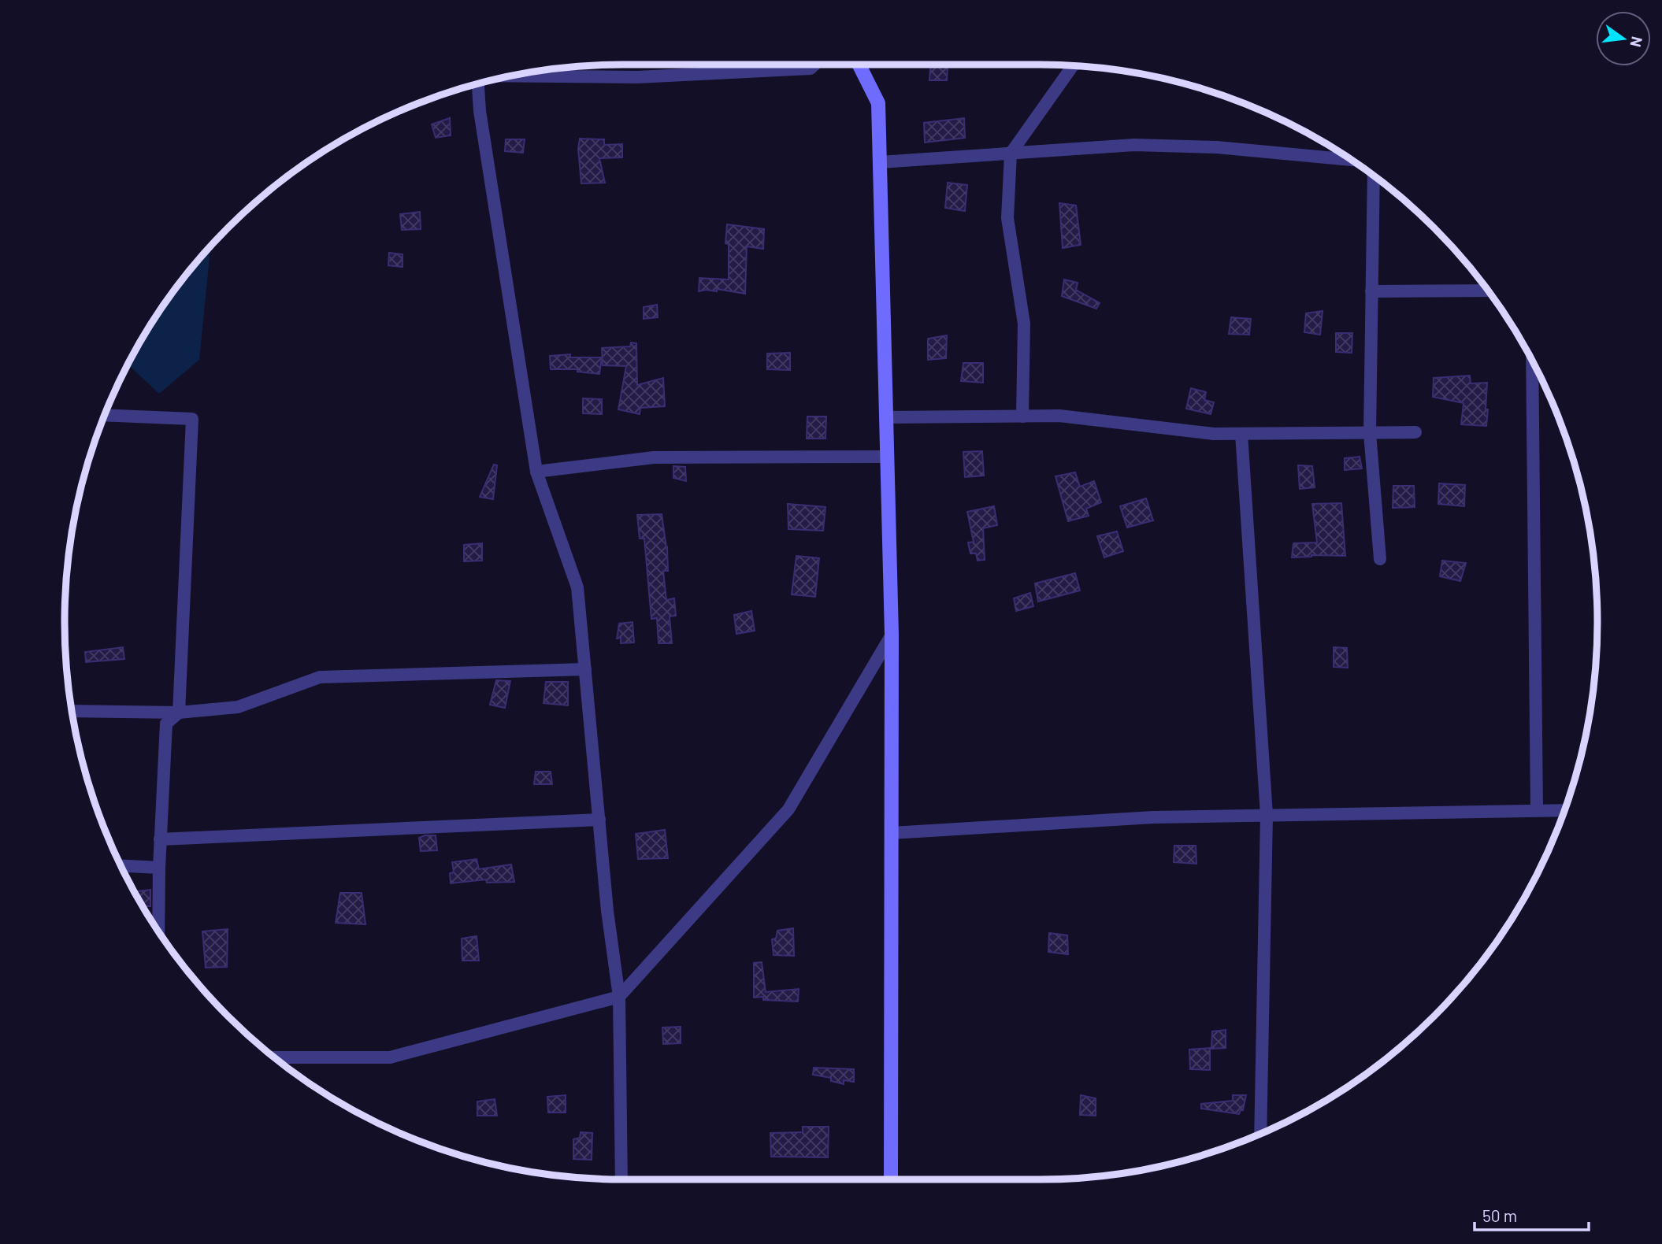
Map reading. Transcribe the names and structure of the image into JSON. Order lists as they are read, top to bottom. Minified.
{"scale_bar":"50 m","north":"right"}
